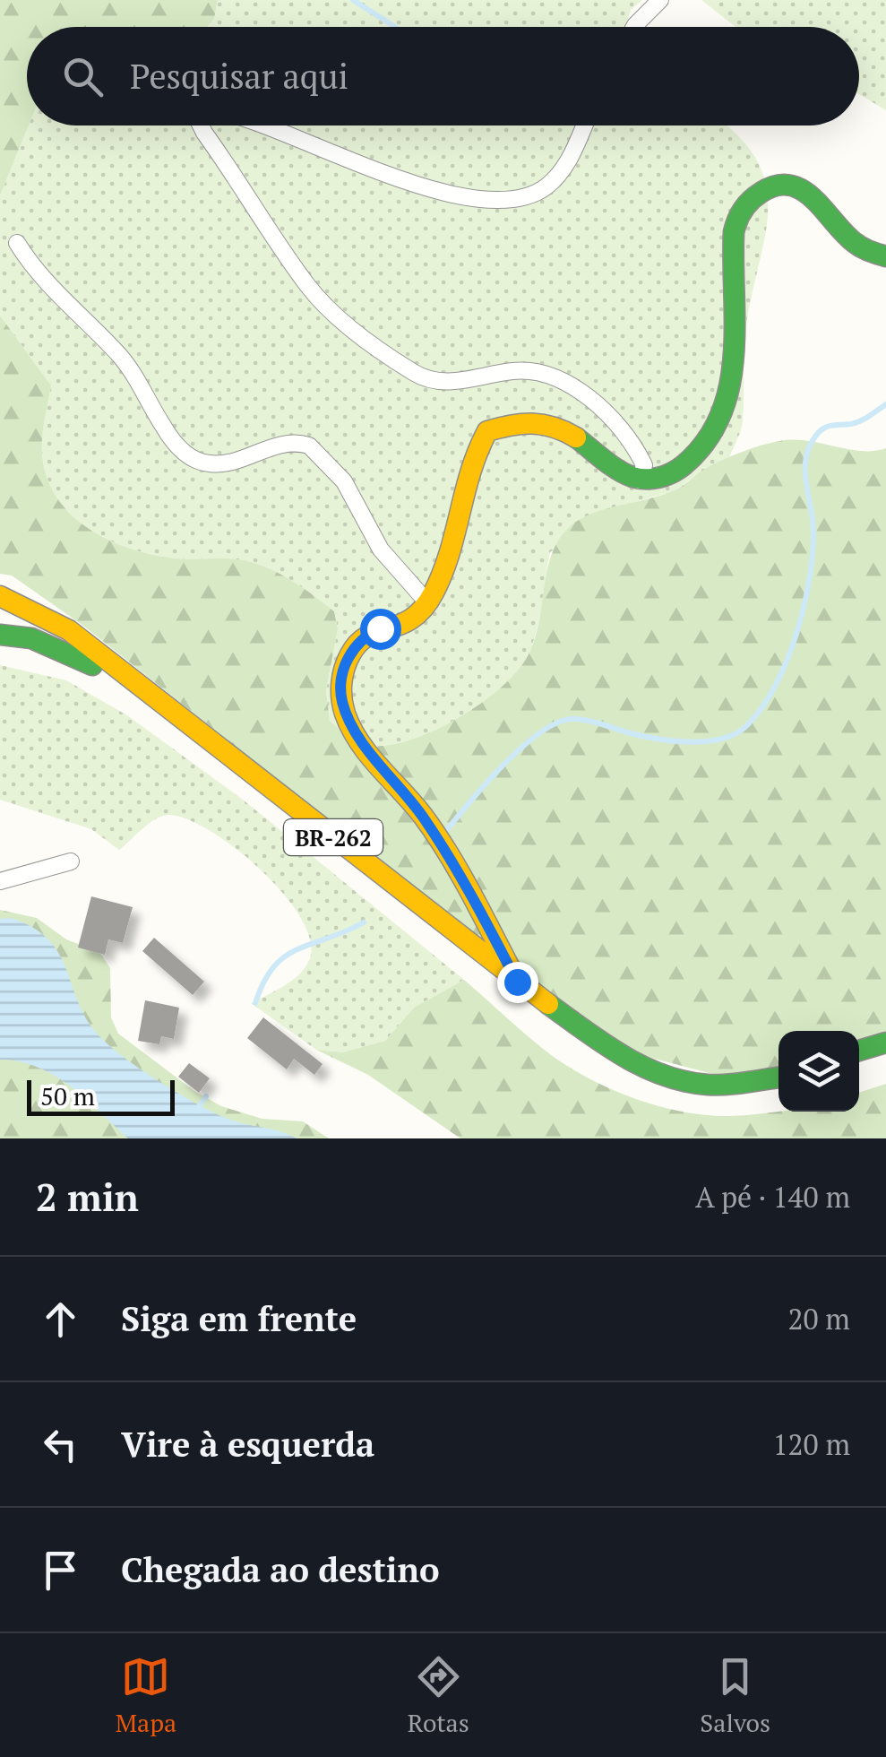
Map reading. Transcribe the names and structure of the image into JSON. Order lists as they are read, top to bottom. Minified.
{"streets":{"main road":["BR-262"]},"scale_bar":"50 m","page":{"search":"Pesquisar aqui","scale":"50 m","heading":["2 min","A pé · 140 m"],"list":[["Siga em frente","20 m"],["Vire à esquerda","120 m"],"Chegada ao destino"],"nav":["Mapa","Rotas","Salvos"]}}
